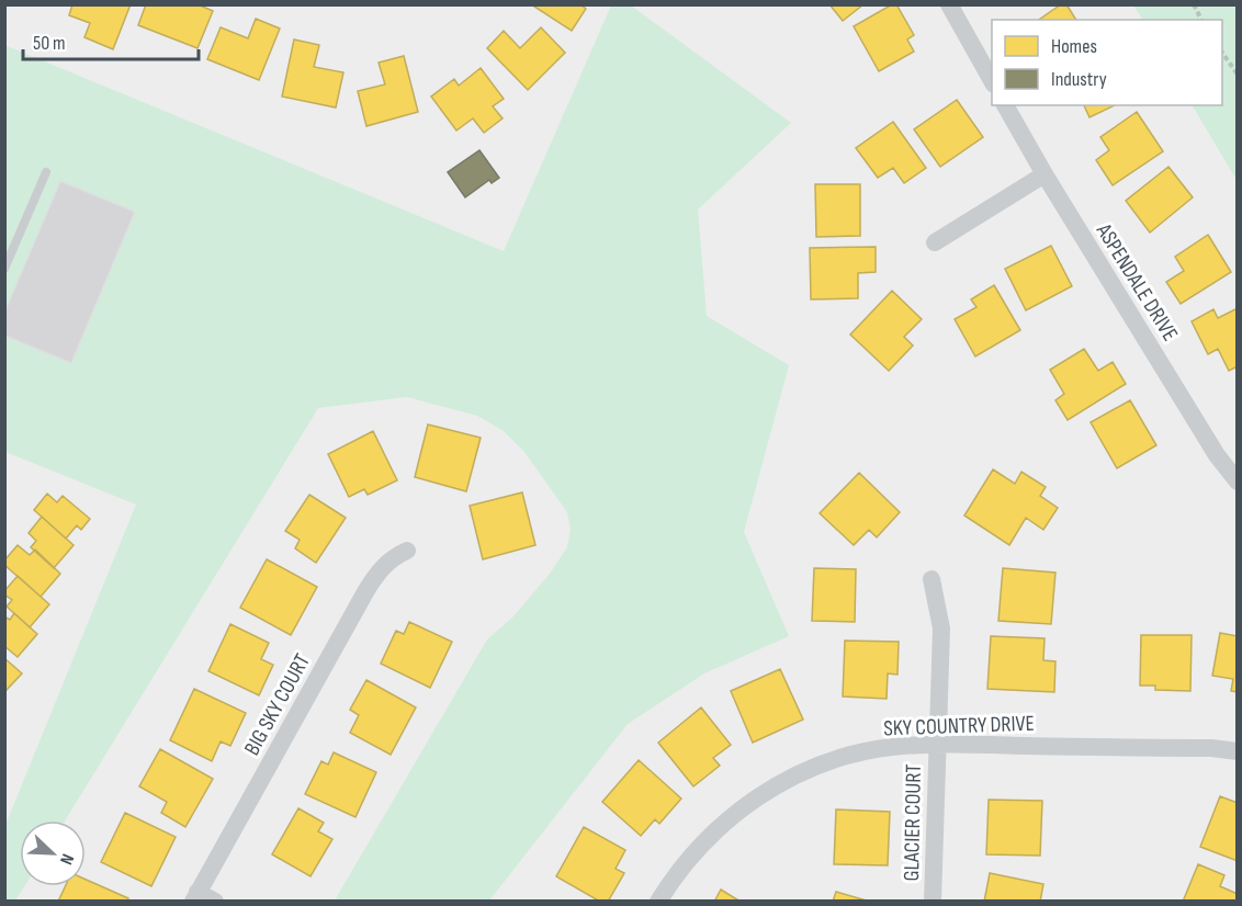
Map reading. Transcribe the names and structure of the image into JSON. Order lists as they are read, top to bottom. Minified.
{"streets":{"street":["ASPENDALE DRIVE","BIG SKY COURT","SKY COUNTRY DRIVE","GLACIER COURT"]},"crossings":[["SKY COUNTRY DRIVE","GLACIER COURT"]],"legend":["Homes","Industry"],"scale_bar":"50 m","north":"bottom right"}
